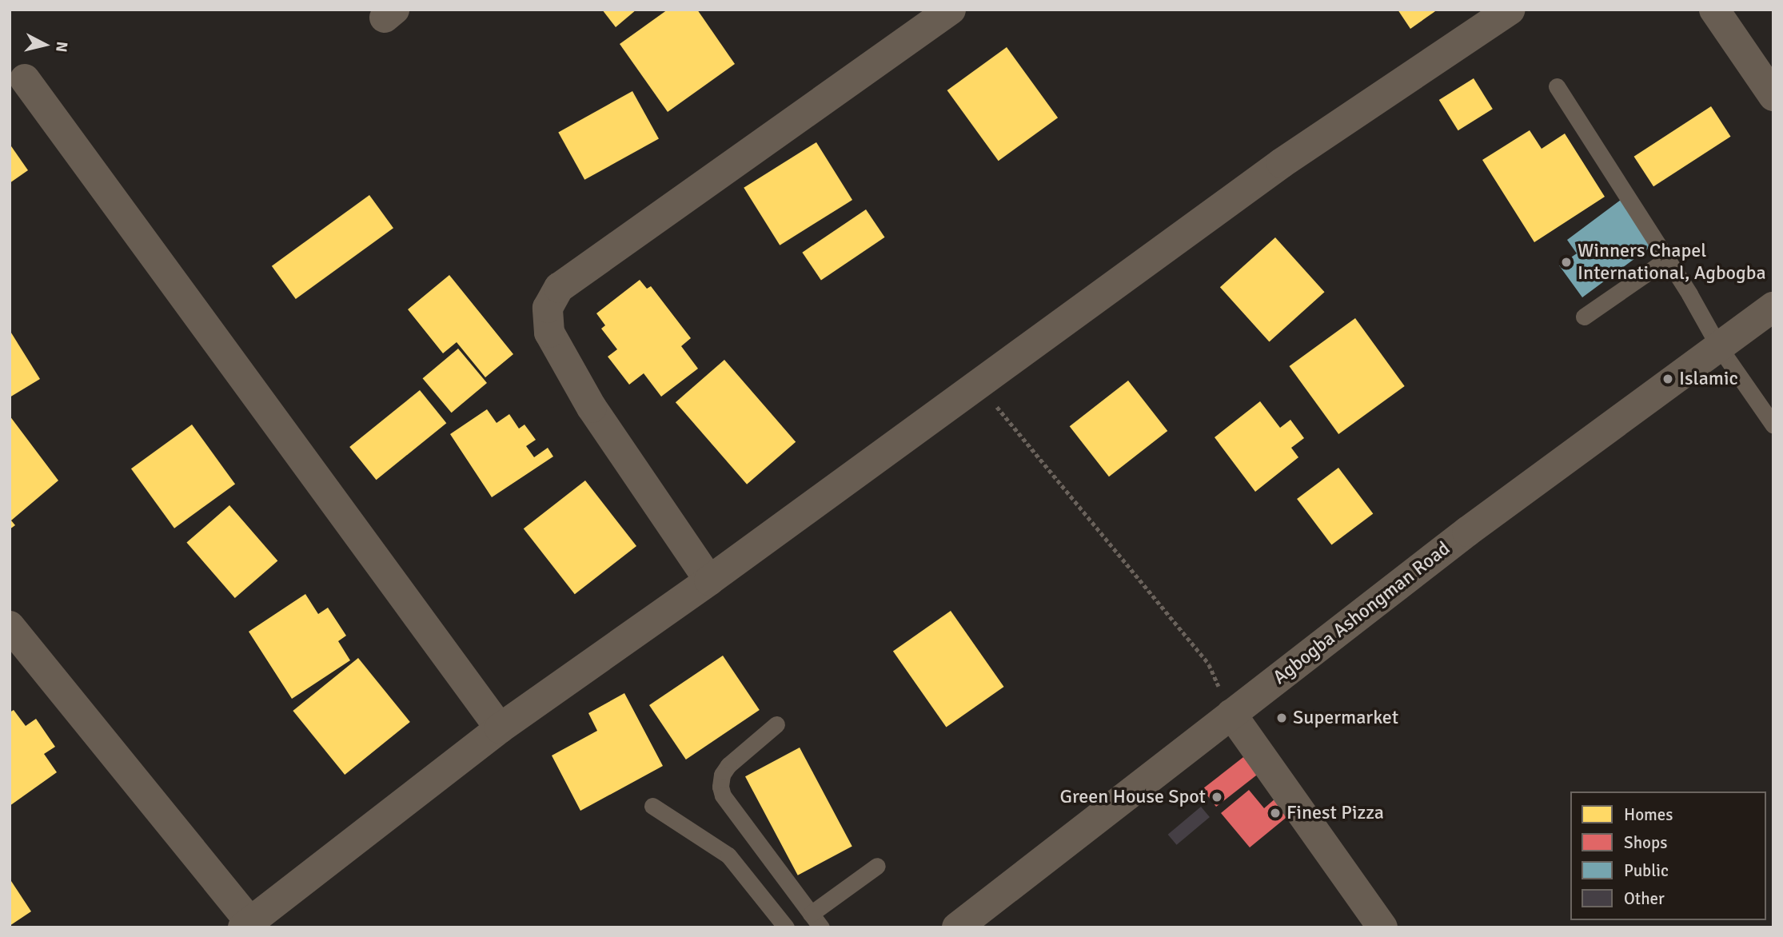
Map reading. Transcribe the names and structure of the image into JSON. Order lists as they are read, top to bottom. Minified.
{"streets":{"street":["Agbogba Ashongman Road"]},"places":["Winners Chapel International, Agbogba","Islamic","Supermarket","Green House Spot","Finest Pizza"],"legend":["Homes","Shops","Public","Other"],"north":"right"}
